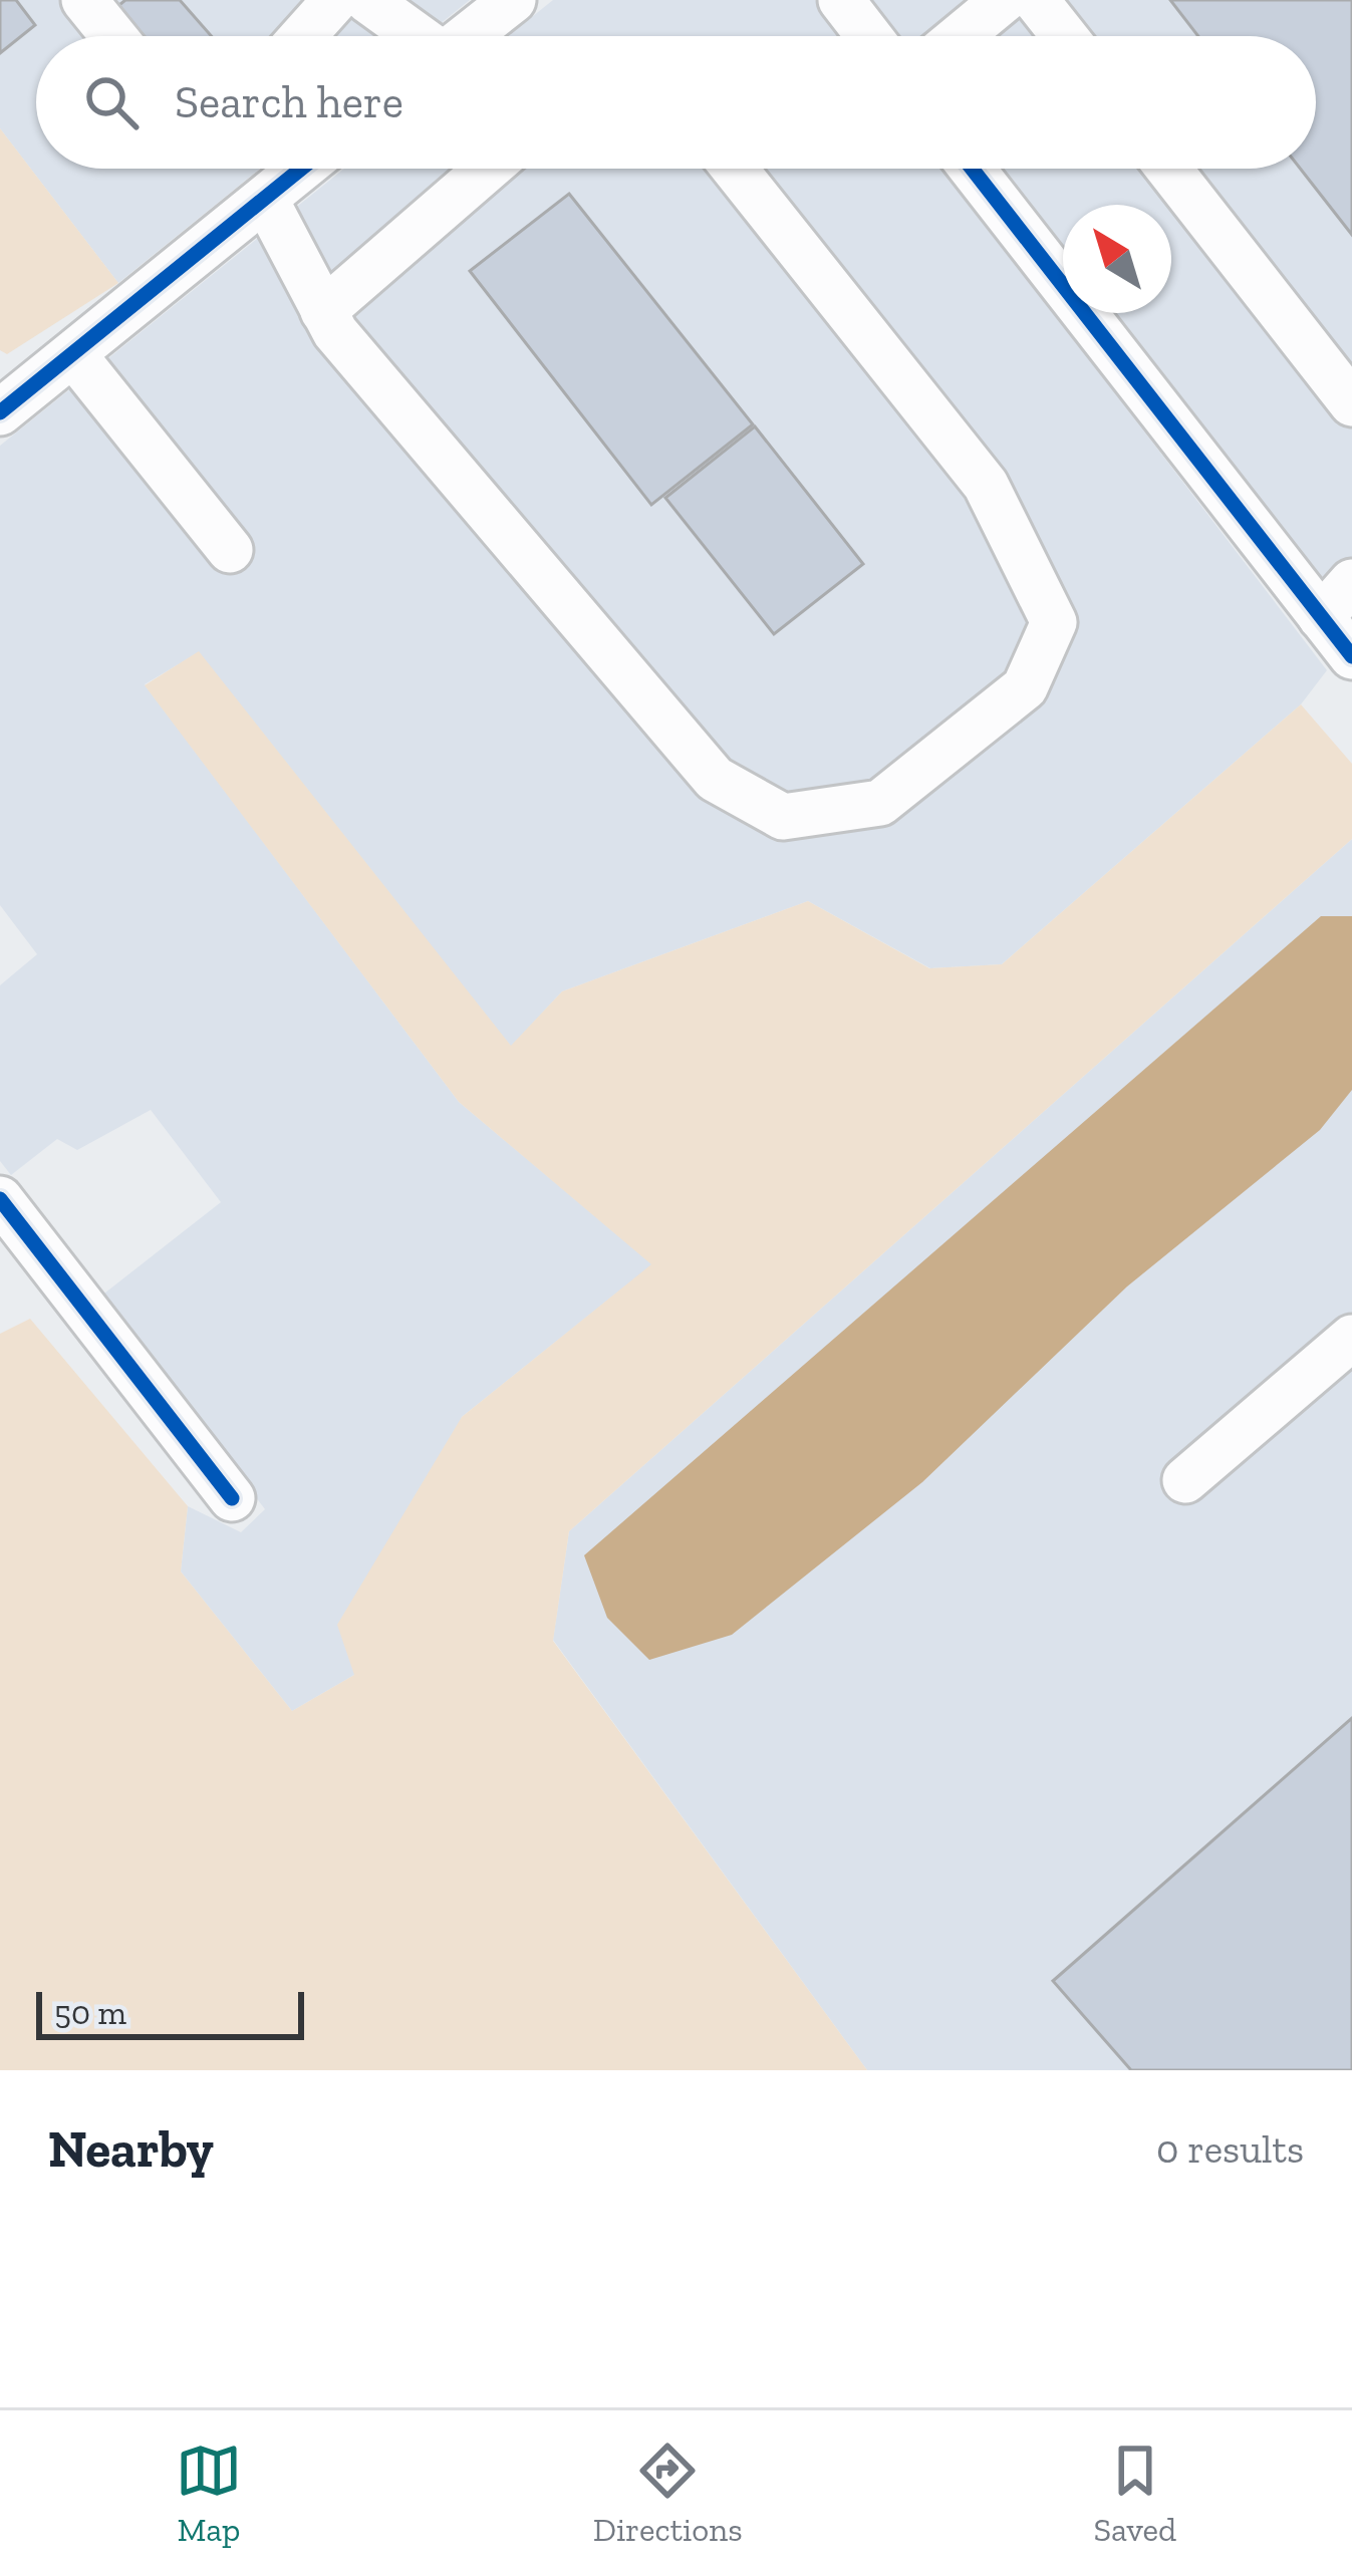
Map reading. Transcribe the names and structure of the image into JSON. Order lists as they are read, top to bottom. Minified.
{"scale_bar":"50 m","north":"top left","page":{"search":"Search here","scale":"50 m","heading":["Nearby","0 results"],"nav":["Map","Directions","Saved"]}}
